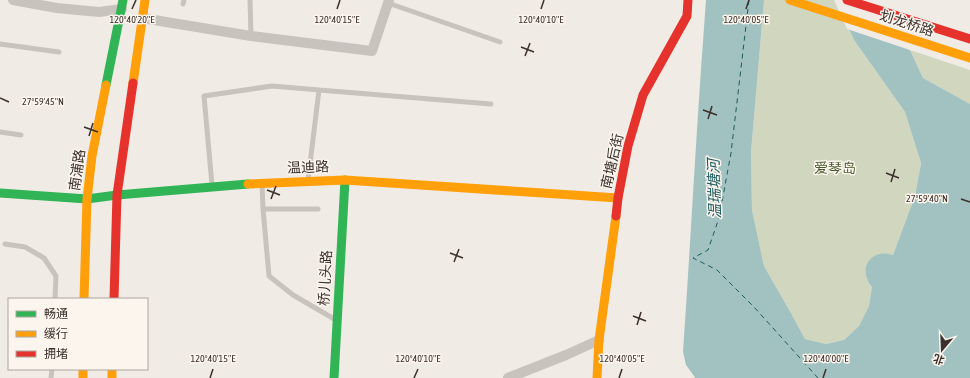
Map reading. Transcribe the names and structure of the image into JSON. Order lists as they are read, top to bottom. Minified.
{"streets":{"street":["划龙桥路","南塘后街","温迪路","南浦路","桥儿头路"]},"crossings":[["南塘后街","温迪路"],["温迪路","南浦路"],["温迪路","桥儿头路"]],"water":["温瑞塘河"],"parks":["爱琴岛"],"legend":["畅通","缓行","拥堵"],"north":"bottom","coordinates":["120°40'20\"E","120°40'15\"E","120°40'10\"E","120°40'05\"E","27°59'45\"N","27°59'40\"N","120°40'00\"E"]}
